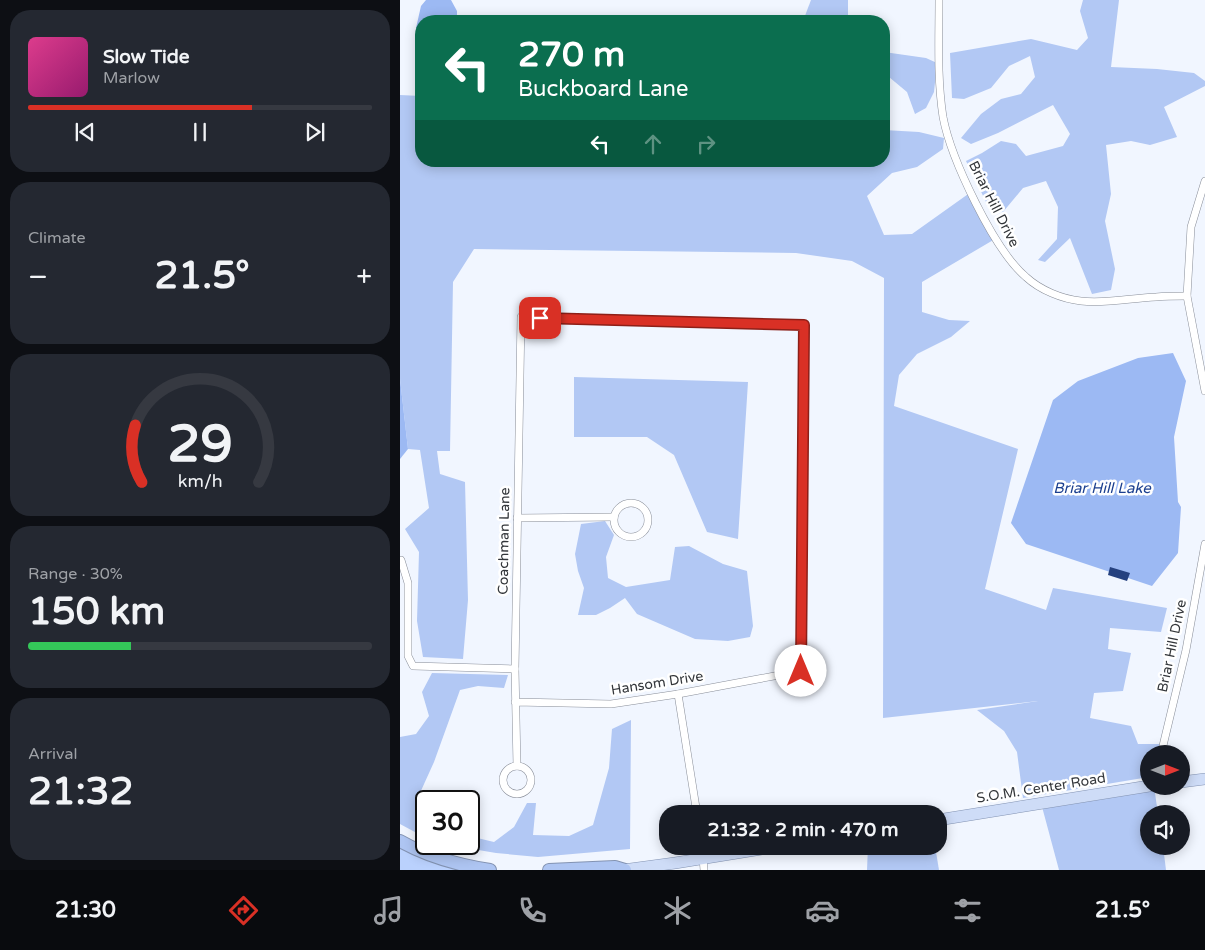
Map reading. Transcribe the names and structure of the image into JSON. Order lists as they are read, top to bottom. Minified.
{"streets":{"main road":["S.O.M. Center Road"],"street":["Briar Hill Drive","Coachman Lane","Hansom Drive"]},"crossings":[["Coachman Lane","Hansom Drive"]],"water":["Briar Hill Lake"],"north":"right","page":{"turn":["270 m","Buckboard Lane"],"song":["Slow Tide","Marlow"],"tile":["Climate",["Range · 30%","150 km"],["Arrival","21:32"]],"heat":["−","21.5°","+"],"limit":"30","trip":"21:32 · 2 min · 470 m","tabs":["21:30","21.5°"],"gauge":["29","km/h"]}}
